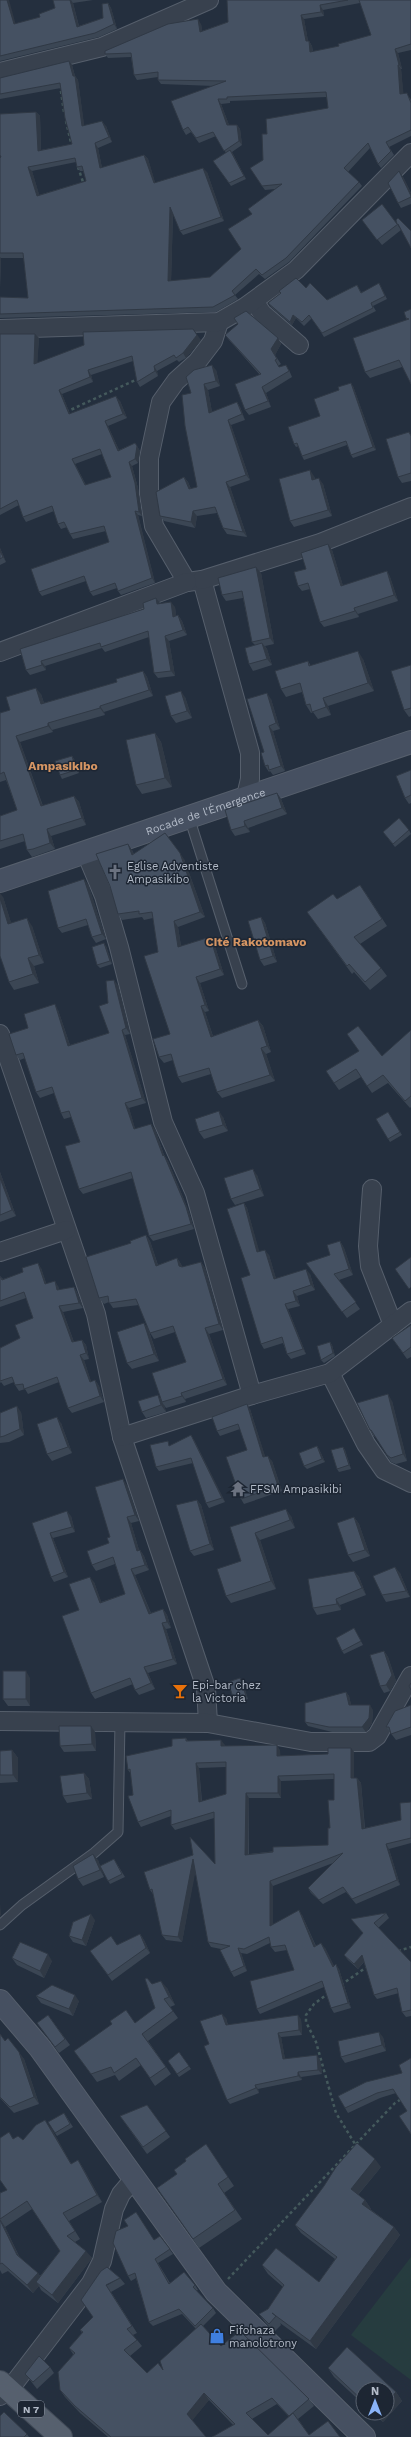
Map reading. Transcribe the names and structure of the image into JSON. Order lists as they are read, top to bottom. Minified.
{"streets":{"main road":["N 7"],"street":["Rocade de l'Émergence"]},"districts":["Ampasikibo","Cité Rakotomavo"],"places":{"church":["Eglise Adventiste Ampasikibo"],"temple":["FFSM Ampasikibi"],"bar":["Epi-bar chez la Victoria"],"shop":["Fifohaza manolotrony"]},"north":"top"}
